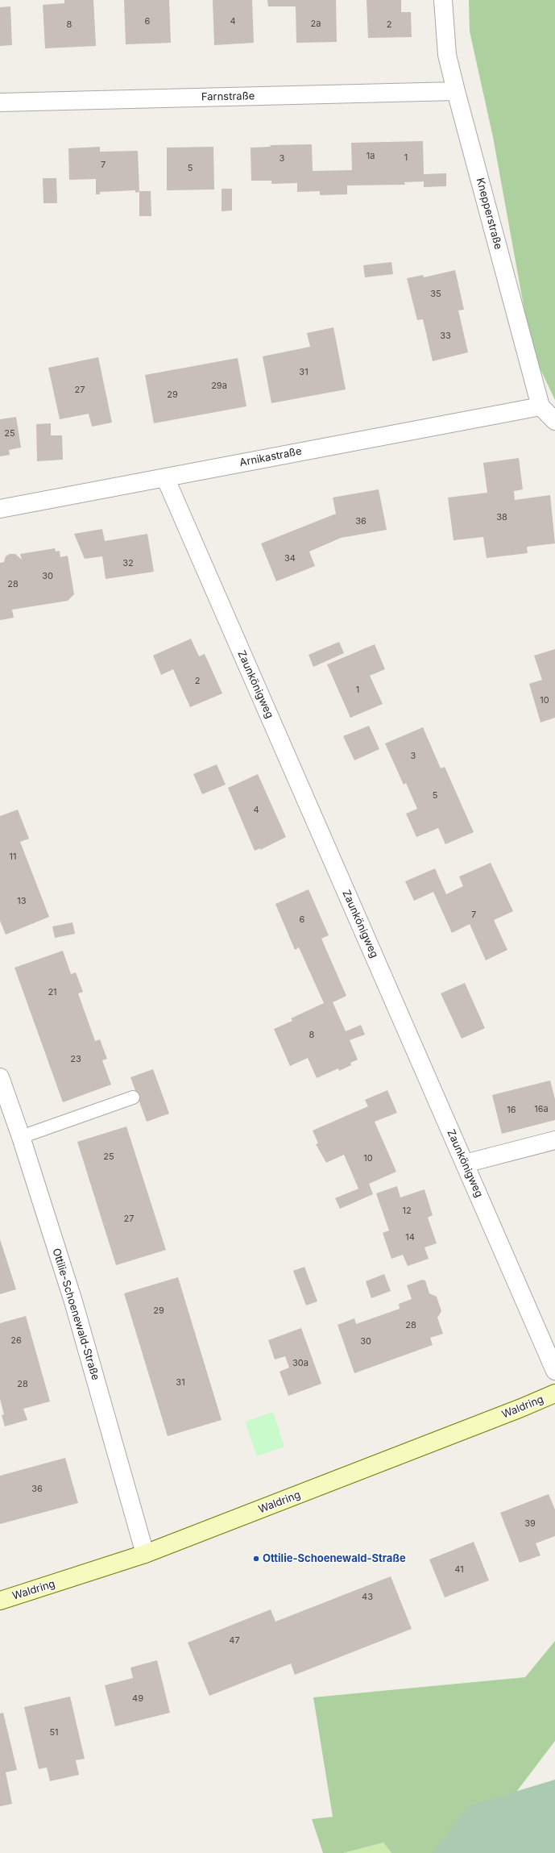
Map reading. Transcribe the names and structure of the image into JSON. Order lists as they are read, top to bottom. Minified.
{"streets":{"street":["Farnstraße","Knepperstraße","Arnikastraße","Zaunkönigweg","Ottilie-Schoenewald-Straße","Waldring"]},"crossings":[["Farnstraße","Knepperstraße"],["Knepperstraße","Arnikastraße"],["Arnikastraße","Zaunkönigweg"],["Ottilie-Schoenewald-Straße","Waldring"]],"places":["Ottilie-Schoenewald-Straße"],"house_numbers":["6","4","2a","8","2","1a","1","3","7","5","35","33","31","29a","27","29","25","38","36","34","32","30","28","2","1","10","3","5","4","11","13","7","6","21","8","23","16a","16","25","10","12","27","14","29","28","26","30","30a","31","28","36","39","41","43","47","49","51"]}
